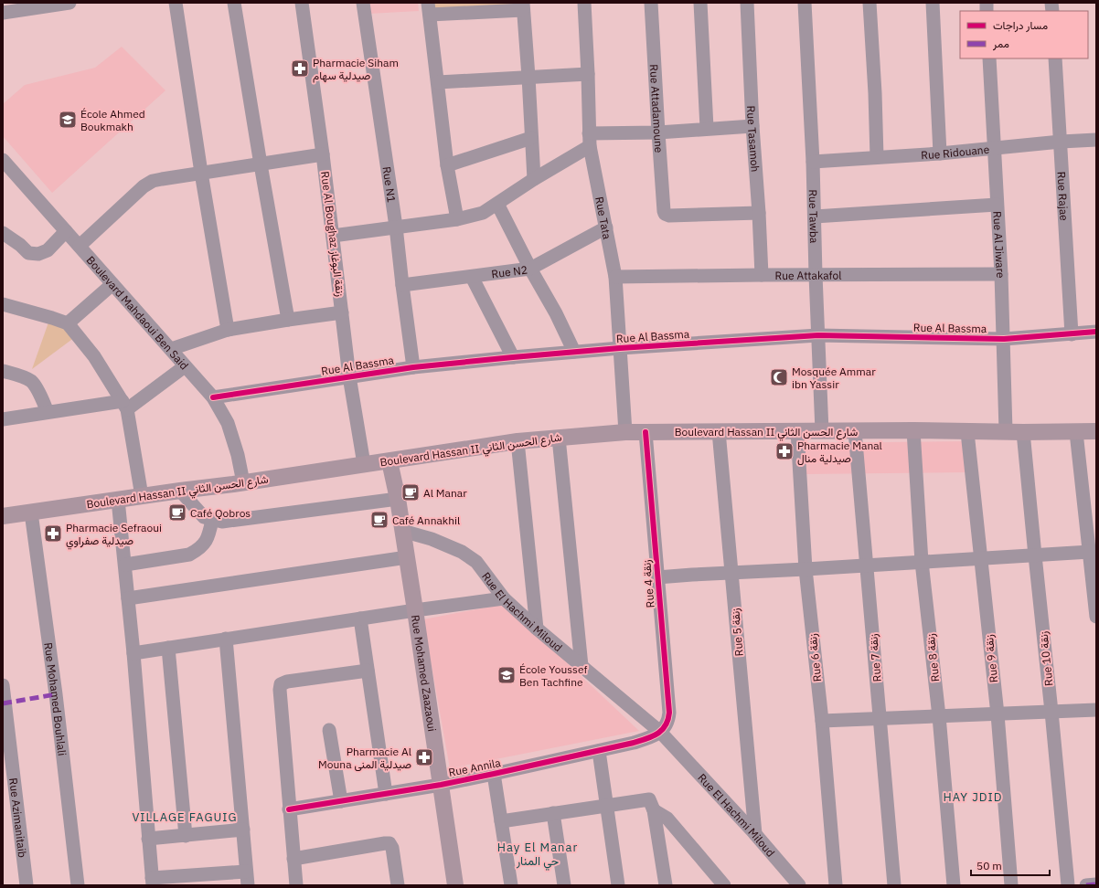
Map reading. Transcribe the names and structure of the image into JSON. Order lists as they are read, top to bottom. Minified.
{"streets":{"main road":["Boulevard Hassan II شارع الحسن الثاني","Rue Mohamed Zaazaoui"],"street":["Rue Attadamoune","Rue Tasamoh","Rue Ridouane","Rue N1","Rue Rajae","Rue Tawba","Rue Tata","Rue Al Boughaz زنقة البوغاز","Rue Al Jiware","Rue N2","Rue Attakafol","Boulevard Mahdaoui Ben Said","Rue Al Bassma","Rue 4 زنقة","Rue El Hachmi Miloud","Rue 5 زنقة","Rue 6 زنقة","Rue 7 زنقة","Rue 8 زنقة","Rue 9 زنقة","Rue 10 زنقة","Rue Mohamed Bouhlali","Rue Annila","Rue Azimanitaib"]},"crossings":[["Rue Attadamoune","Rue Tasamoh"],["Rue Tasamoh","Rue Attakafol"],["Rue Ridouane","Rue Rajae"],["Rue Ridouane","Rue Tawba"],["Rue Ridouane","Rue Al Jiware"],["Rue N1","Rue N2"],["Rue N1","Rue Al Bassma"],["Rue Rajae","Rue Al Bassma"],["Rue Tawba","Rue Attakafol"],["Rue Tawba","Rue Al Bassma"],["Rue Tawba","Boulevard Hassan II شارع الحسن الثاني"],["Rue Tata","Rue N2"],["Rue Tata","Rue Attakafol"],["Rue Tata","Rue Al Bassma"],["Rue Tata","Boulevard Hassan II شارع الحسن الثاني"],["Rue Al Boughaz زنقة البوغاز","Rue Al Bassma"],["Rue Al Boughaz زنقة البوغاز","Boulevard Hassan II شارع الحسن الثاني"],["Rue Al Jiware","Rue Attakafol"],["Rue Al Jiware","Rue Al Bassma"],["Rue Al Jiware","Boulevard Hassan II شارع الحسن الثاني"],["Boulevard Mahdaoui Ben Said","Rue Al Bassma"],["Boulevard Mahdaoui Ben Said","Boulevard Hassan II شارع الحسن الثاني"],["Boulevard Hassan II شارع الحسن الثاني","Rue 4 زنقة"],["Boulevard Hassan II شارع الحسن الثاني","Rue 5 زنقة"],["Boulevard Hassan II شارع الحسن الثاني","Rue 6 زنقة"],["Boulevard Hassan II شارع الحسن الثاني","Rue 7 زنقة"],["Boulevard Hassan II شارع الحسن الثاني","Rue 8 زنقة"],["Boulevard Hassan II شارع الحسن الثاني","Rue 9 زنقة"],["Boulevard Hassan II شارع الحسن الثاني","Rue 10 زنقة"],["Boulevard Hassan II شارع الحسن الثاني","Rue Mohamed Zaazaoui"],["Boulevard Hassan II شارع الحسن الثاني","Rue Mohamed Bouhlali"],["Rue 4 زنقة","Rue El Hachmi Miloud"],["Rue 4 زنقة","Rue Annila"],["Rue El Hachmi Miloud","Rue 5 زنقة"],["Rue El Hachmi Miloud","Rue Mohamed Zaazaoui"],["Rue El Hachmi Miloud","Rue Annila"],["Rue Mohamed Zaazaoui","Rue Annila"]],"districts":["HAY JDID","VILLAGE FAGUIG","Hay El Manar حي المنار"],"places":{"pharmacy":["Pharmacie Siham صيدلية سهام","Pharmacie Manal صيدلية منال","Pharmacie Sefraoui صيدلية صفراوي","Pharmacie Al Mouna صيدلية المنى"],"school or university":["École Ahmed Boukmakh","École Youssef Ben Tachfine"],"mosque":["Mosquée Ammar ibn Yassir"],"cafe":["Al Manar","Café Qobros","Café Annakhil"]},"legend":["مسار دراجات","ممر"],"scale_bar":"50 m"}
